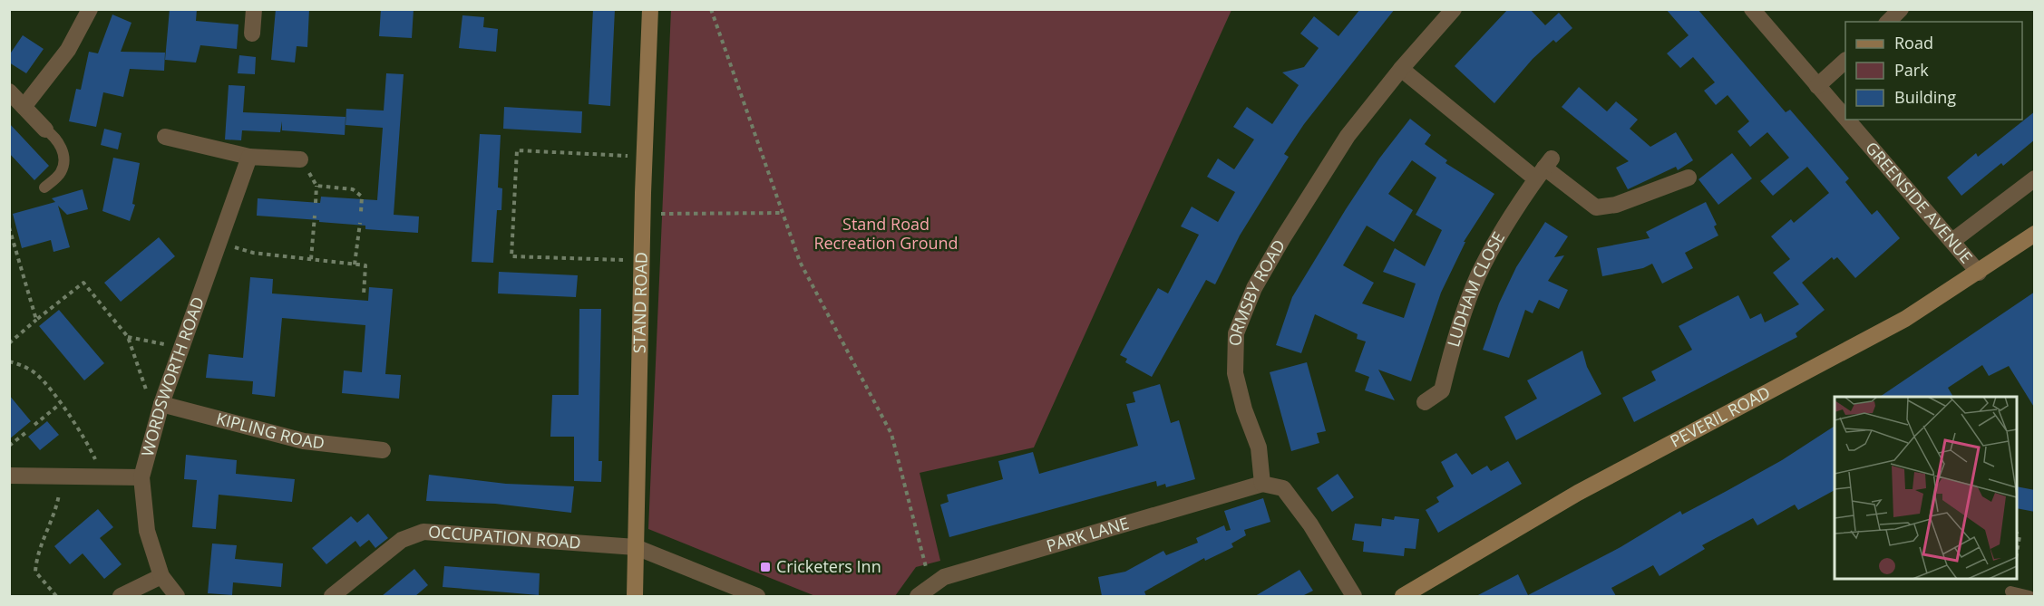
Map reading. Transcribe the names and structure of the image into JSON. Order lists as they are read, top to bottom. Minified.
{"streets":{"street":["GREENSIDE AVENUE","LUDHAM CLOSE","ORMSBY ROAD","STAND ROAD","WORDSWORTH ROAD","PEVERIL ROAD","KIPLING ROAD","PARK LANE","OCCUPATION ROAD"]},"crossings":[["GREENSIDE AVENUE","PEVERIL ROAD"],["ORMSBY ROAD","PARK LANE"],["STAND ROAD","OCCUPATION ROAD"],["WORDSWORTH ROAD","KIPLING ROAD"]],"parks":["Stand Road Recreation Ground"],"places":{"transit":["Cricketers Inn"]},"legend":["Road","Park","Building"]}
